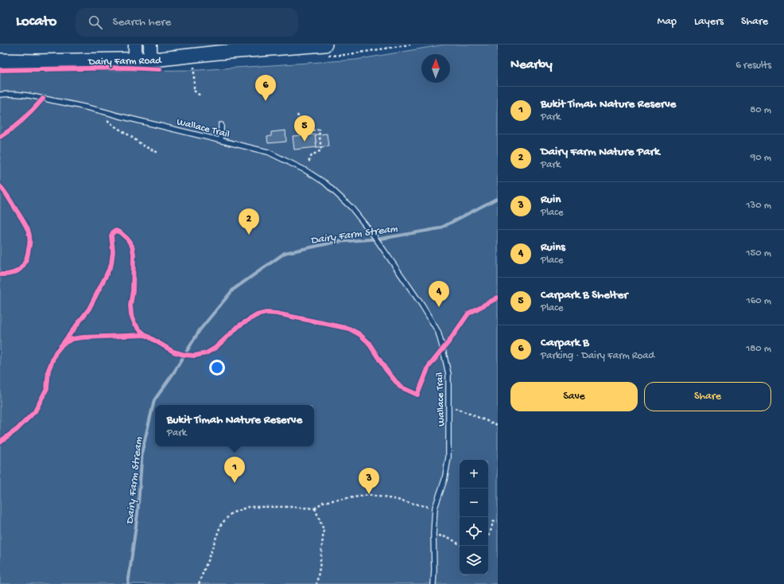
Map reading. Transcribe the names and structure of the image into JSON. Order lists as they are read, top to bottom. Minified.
{"streets":{"main road":["Dairy Farm Road"],"lane":["Wallace Trail"]},"water":["Dairy Farm Stream"],"north":"top","page":{"header":"Locato","search":"Search here","nav":["Map","Layers","Share"],"heading":["Nearby","6 results"],"pins":["6","5","2","4","1","3"],"list":[{"mark":"1","name":"Bukit Timah Nature Reserve","note":"Park","value":"80 m"},{"mark":"2","name":"Dairy Farm Nature Park","note":"Park","value":"90 m"},{"mark":"3","name":"Ruin","note":"Place","value":"130 m"},{"mark":"4","name":"Ruins","note":"Place","value":"150 m"},{"mark":"5","name":"Carpark B Shelter","note":"Place","value":"160 m"},{"mark":"6","name":"Carpark B","note":"Parking · Dairy Farm Road","value":"180 m"}],"buttons":["Save","Share"],"popup":["Bukit Timah Nature Reserve","Park"],"map_buttons":["+","−"]}}
